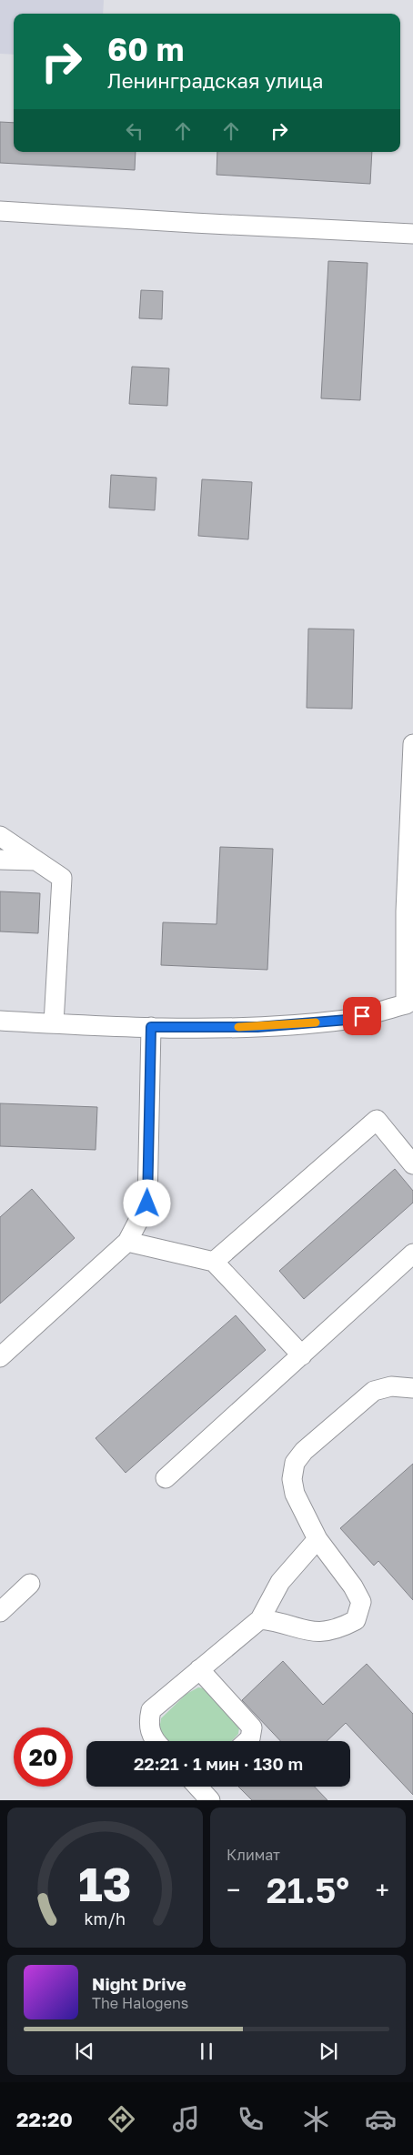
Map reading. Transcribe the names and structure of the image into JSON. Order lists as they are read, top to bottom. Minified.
{"page":{"turn":["60 m","Ленинградская улица"],"limit":"20","trip":"22:21 · 1 мин · 130 m","tile":"Климат","heat":["−","21.5°","+"],"song":["Night Drive","The Halogens"],"tabs":"22:20","gauge":["13","km/h"]}}
